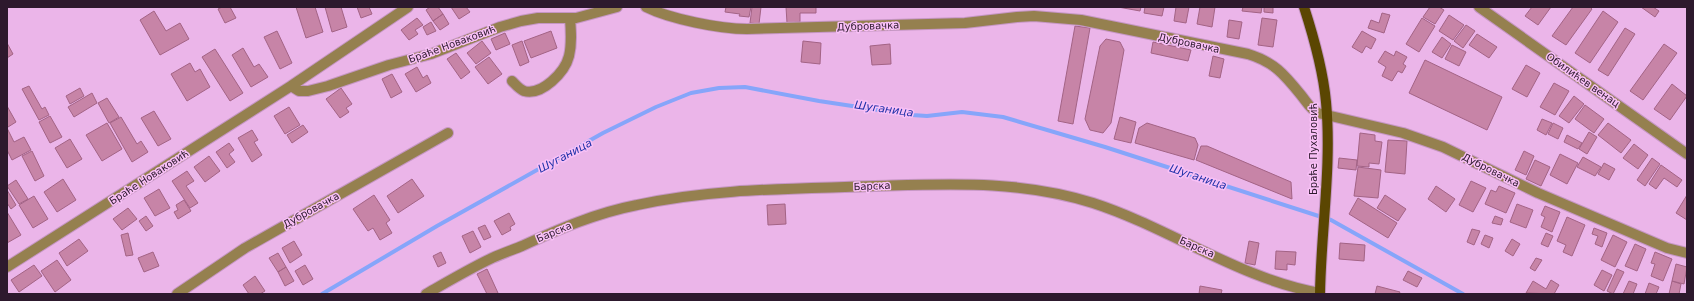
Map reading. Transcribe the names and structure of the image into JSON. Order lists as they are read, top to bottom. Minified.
{"streets":{"main road":["Браће Пухаловић"],"street":["Дубровачка","Браће Новаковић","Обилићев венац","Барска"]},"crossings":[["Дубровачка","Браће Пухаловић"],["Браће Пухаловић","Барска"]],"water":["Шуганица"]}
